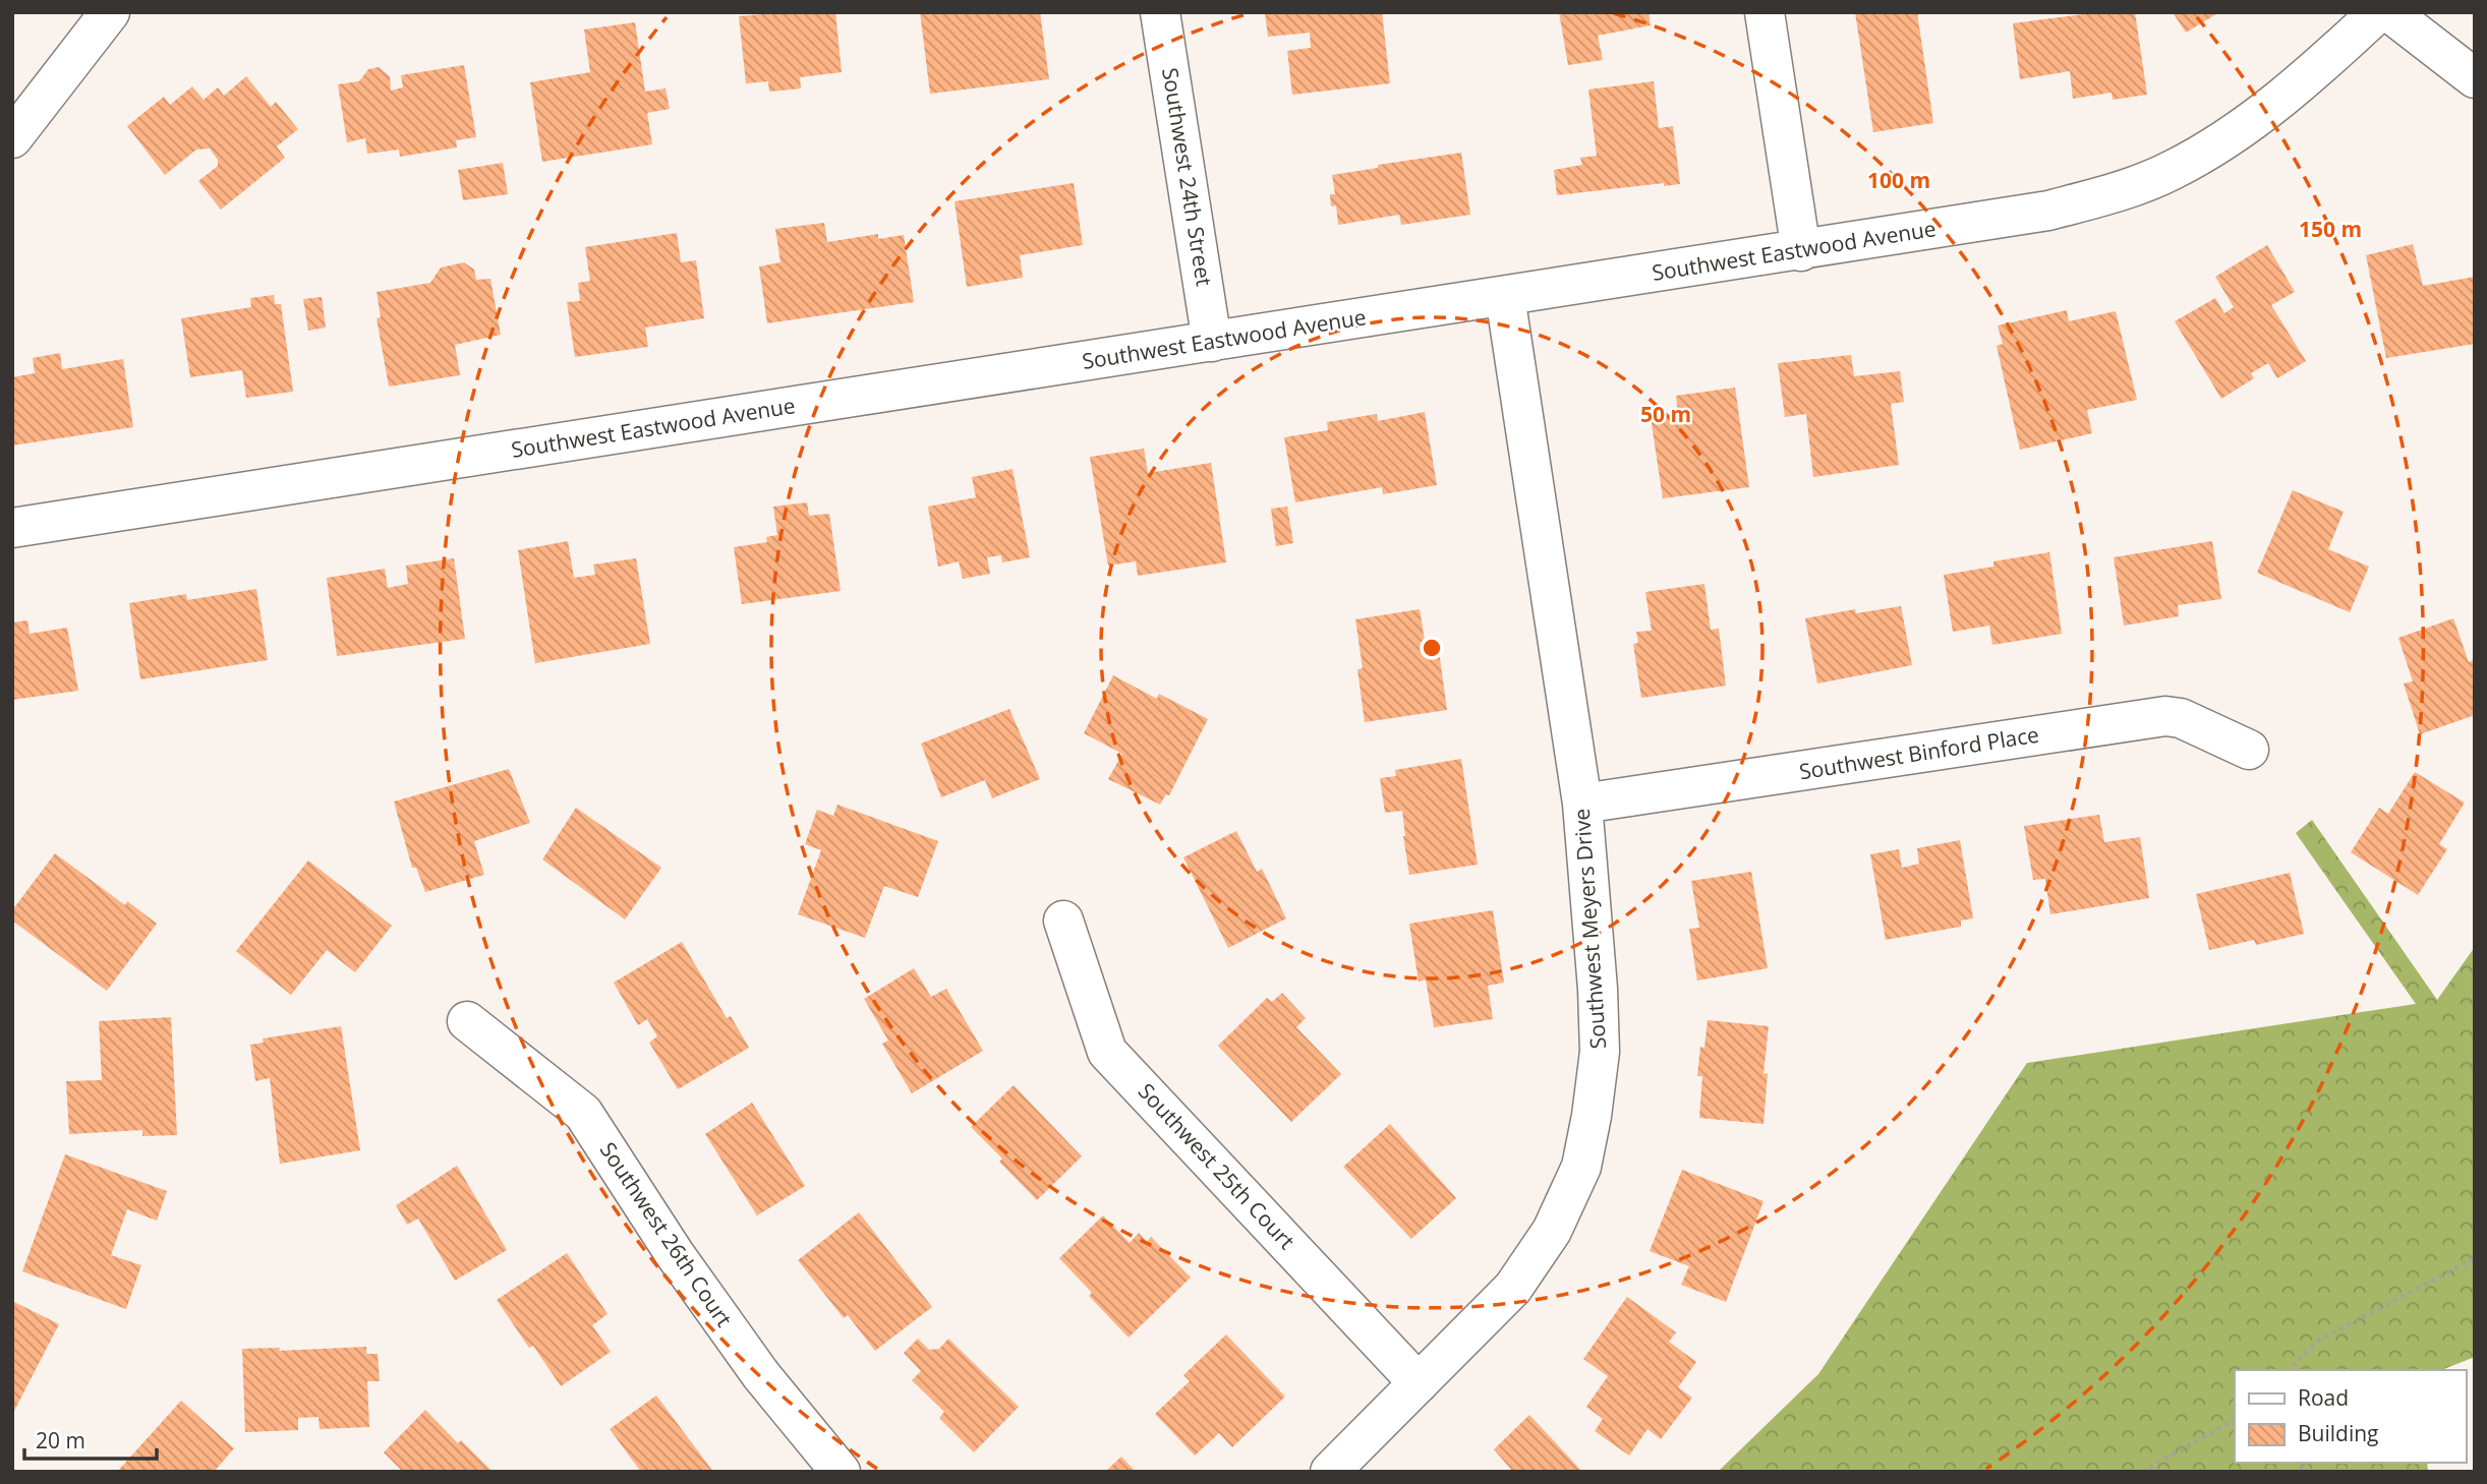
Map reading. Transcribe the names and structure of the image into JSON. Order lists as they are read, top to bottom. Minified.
{"streets":{"street":["Southwest 24th Street","Southwest Eastwood Avenue","Southwest Binford Place","Southwest Meyers Drive","Southwest 25th Court","Southwest 26th Court"]},"crossings":[["Southwest 24th Street","Southwest Eastwood Avenue"],["Southwest Eastwood Avenue","Southwest Meyers Drive"],["Southwest Binford Place","Southwest Meyers Drive"],["Southwest Meyers Drive","Southwest 25th Court"]],"legend":["Road","Building"],"scale_bar":"20 m","rings":["100 m","150 m","50 m"]}
